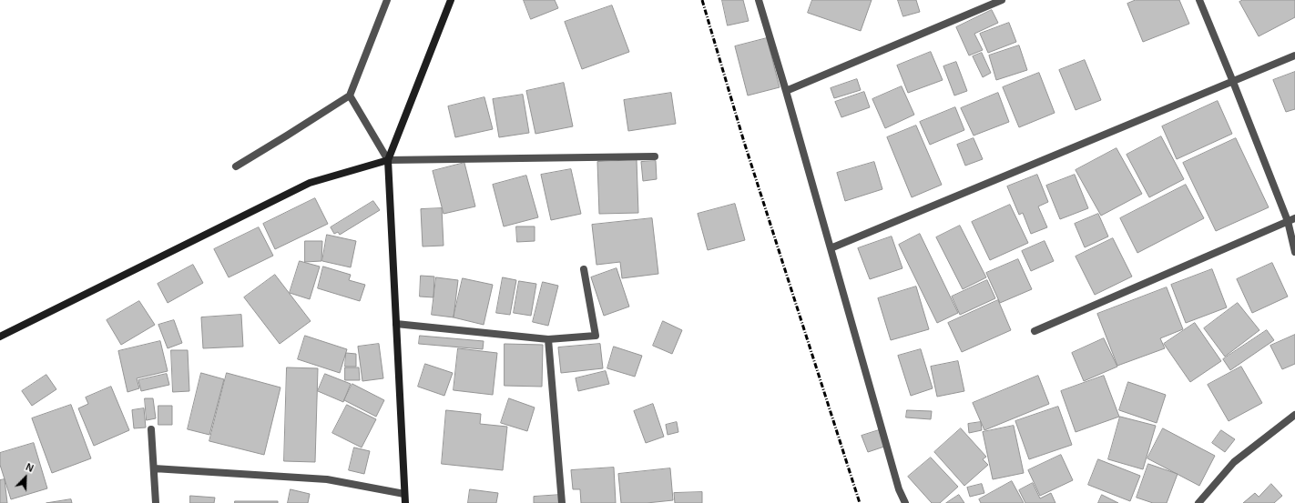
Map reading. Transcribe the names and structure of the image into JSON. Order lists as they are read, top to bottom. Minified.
{"north":"top right"}
